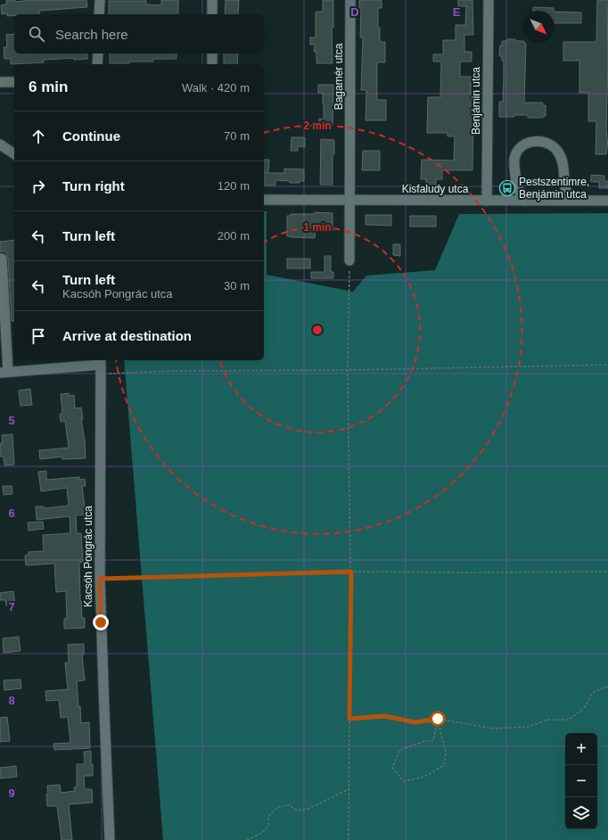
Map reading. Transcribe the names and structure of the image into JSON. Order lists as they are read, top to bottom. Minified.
{"streets":{"street":["Bagamér utca","Benjámin utca","Kisfaludy utca","Kacsóh Pongrác utca"]},"crossings":[["Bagamér utca","Kisfaludy utca"],["Benjámin utca","Kisfaludy utca"]],"places":{"bus stop":["Pestszentimre, Benjámin utca"]},"north":"bottom right","page":{"search":"Search here","heading":["6 min","Walk · 420 m"],"list":[["Continue","70 m"],["Turn right","120 m"],["Turn left","200 m"],["Turn left","Kacsóh Pongrác utca","30 m"],"Arrive at destination"],"map_buttons":["+","−"]},"grid":{"columns":["D","E"],"rows":["5","6","7","8","9"]},"rings":["2 min","1 min"]}
